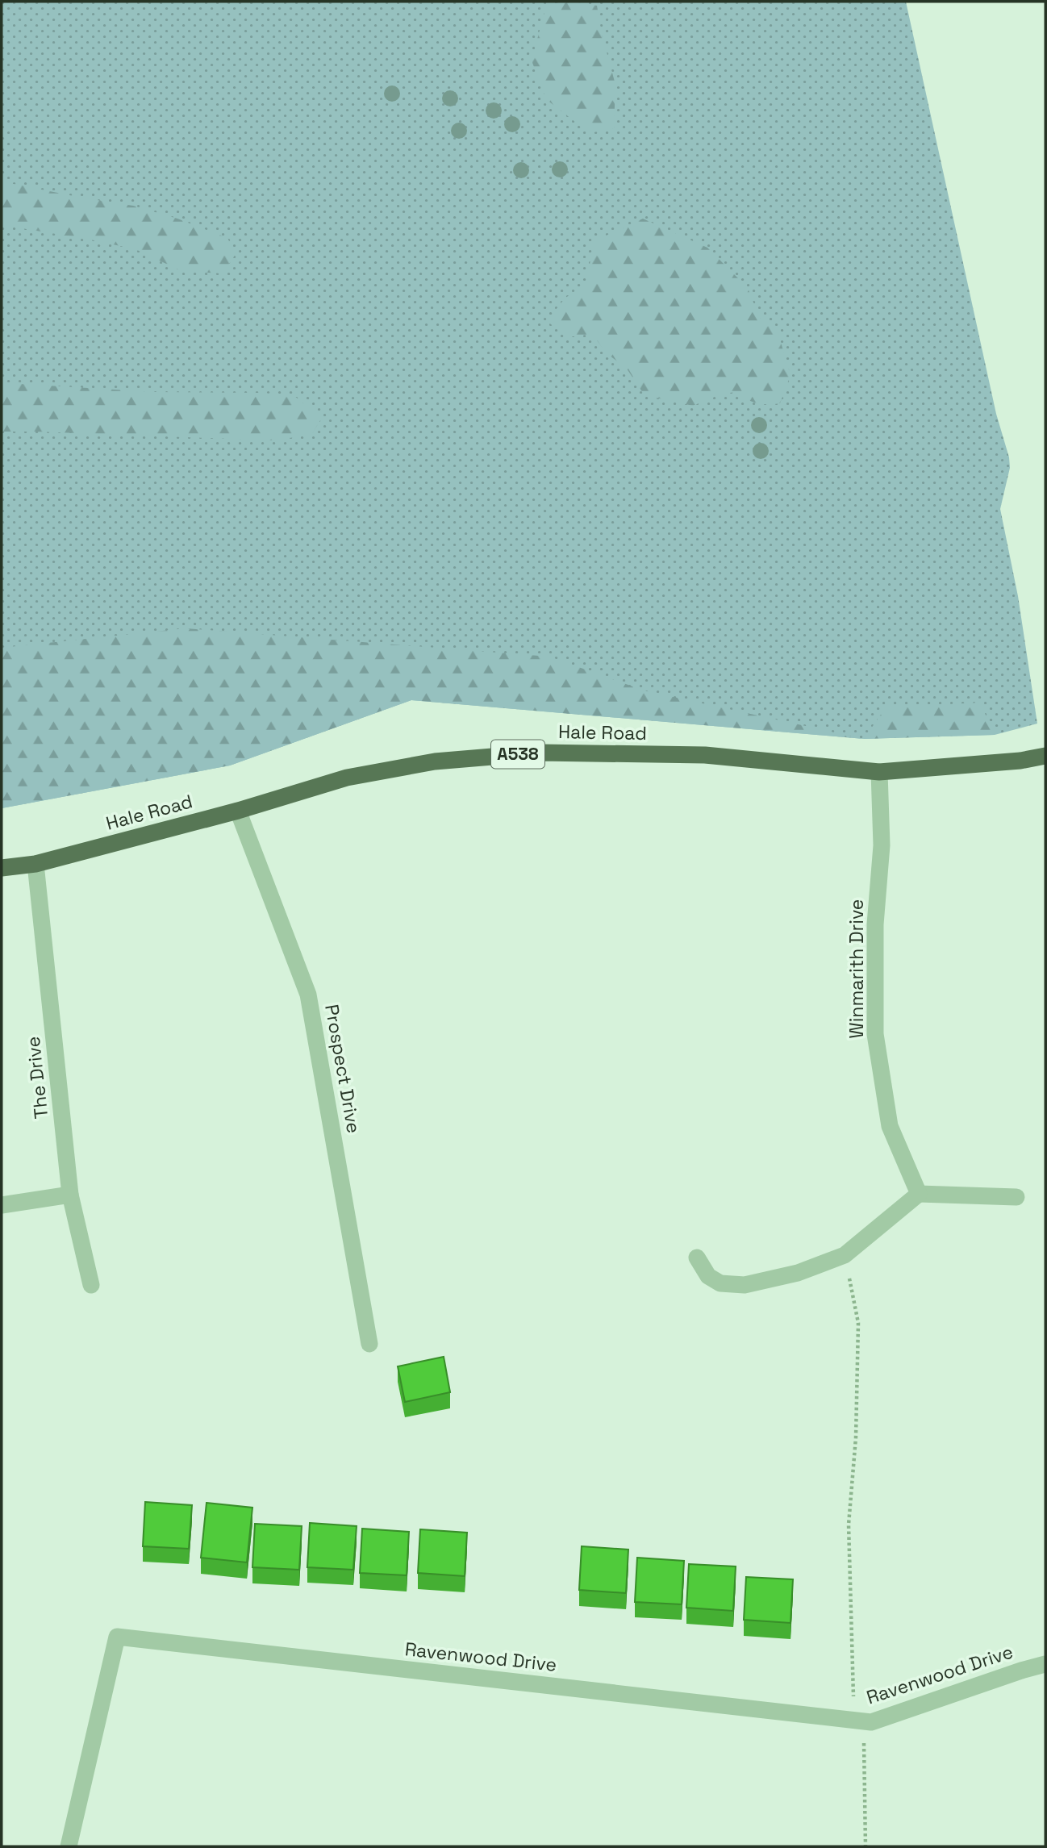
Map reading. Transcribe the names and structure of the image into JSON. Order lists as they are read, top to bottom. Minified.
{"streets":{"main road":["Hale Road","A538"],"street":["Winmarith Drive","Prospect Drive","The Drive","Ravenwood Drive"]},"crossings":[["Hale Road","Winmarith Drive"],["Hale Road","Prospect Drive"],["Hale Road","The Drive"]]}
